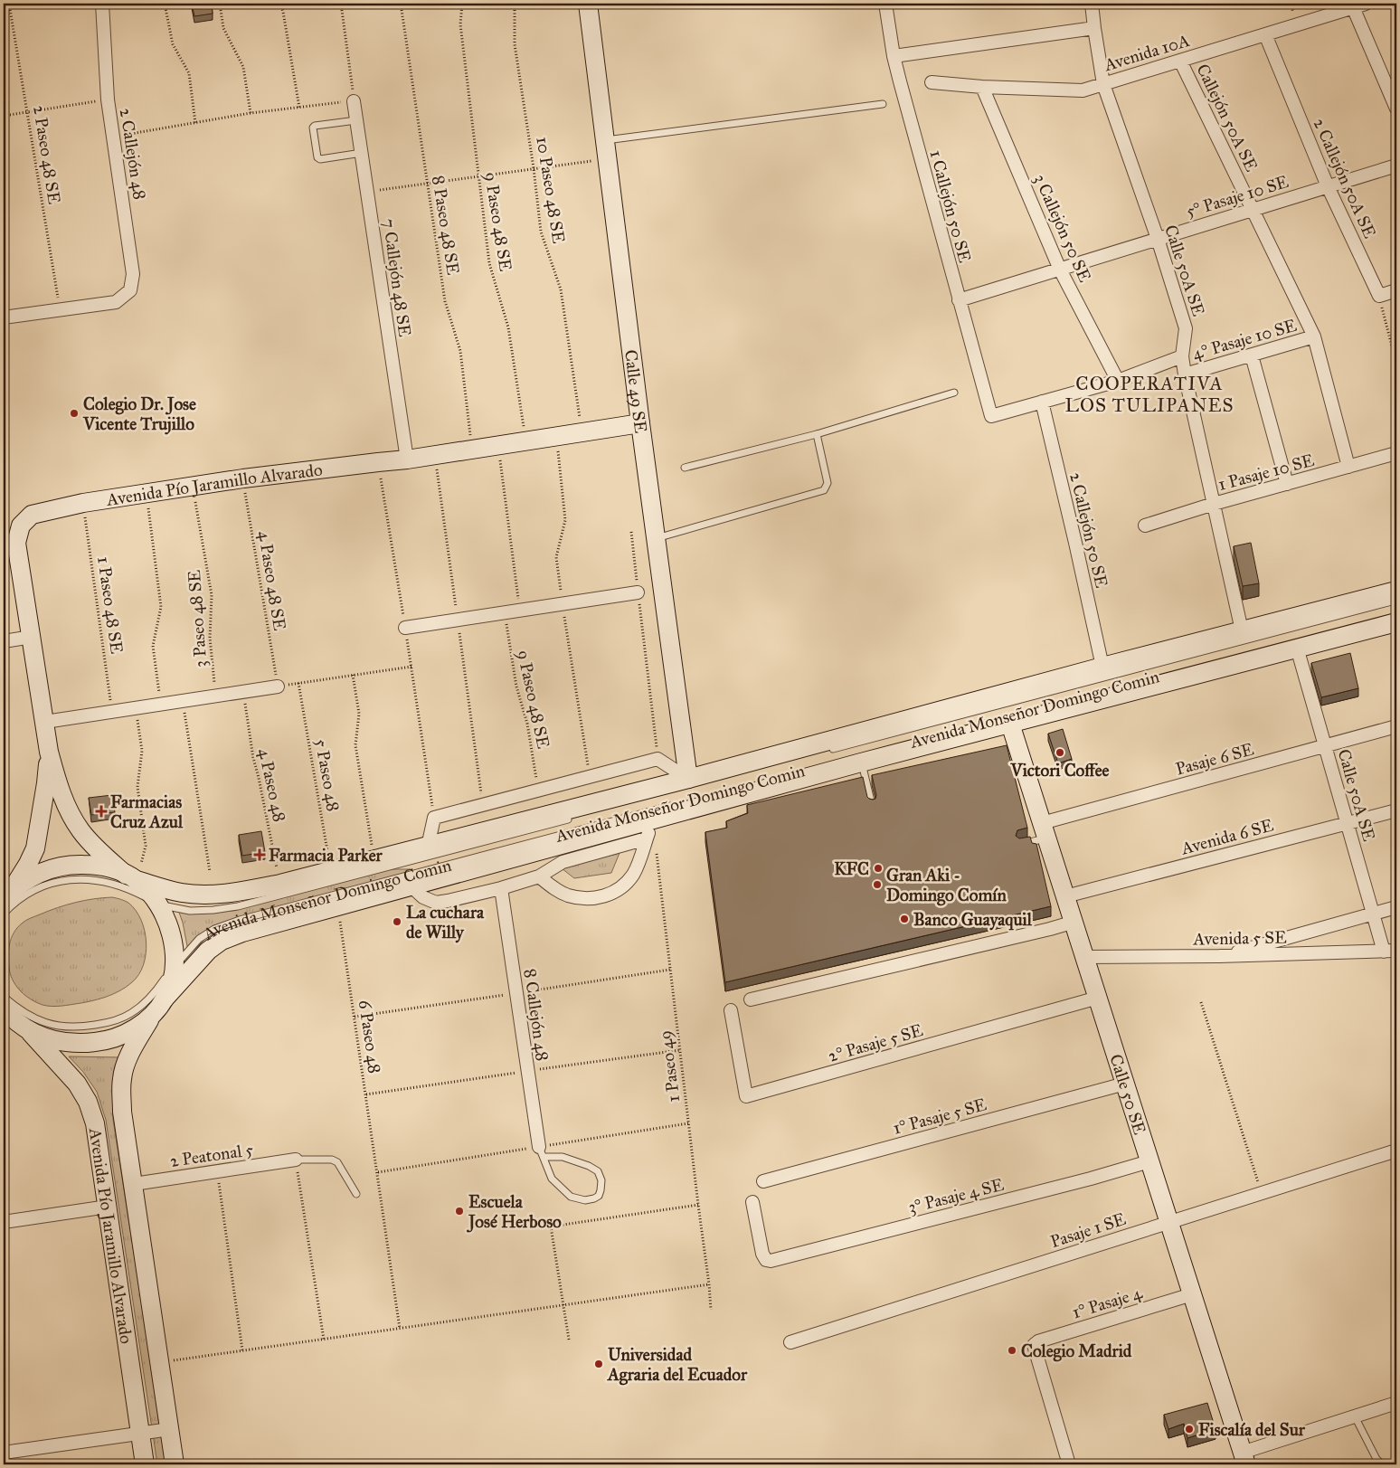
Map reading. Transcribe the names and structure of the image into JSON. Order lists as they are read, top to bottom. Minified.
{"streets":{"main road":["Calle 49 SE","Avenida Pío Jaramillo Alvarado","Avenida Monseñor Domingo Comin","Calle 50 SE"],"street":["Avenida 10A","Callejón 50A SE","2 Callejón 48","2 Callejón 50A SE","5° Pasaje 10 SE","1 Callejón 50 SE","3 Callejón 50 SE","Calle 50A SE","7 Callejón 48 SE","4° Pasaje 10 SE","1 Pasaje 10 SE","2 Callejón 50 SE","Pasaje 6 SE","Avenida 6 SE","Avenida 5 SE","8 Callejón 48","2° Pasaje 5 SE","1° Pasaje 5 SE","2 Peatonal 5","3° Pasaje 4 SE","Pasaje 1 SE","1° Pasaje 4"],"path":["2 Paseo 48 SE","10 Paseo 48 SE","9 Paseo 48 SE","8 Paseo 48 SE","4 Paseo 48 SE","1 Paseo 48 SE","3 Paseo 48 SE","5 Paseo 48","4 Paseo 48","6 Paseo 48","1 Paseo 49"]},"crossings":[["Avenida 10A","Callejón 50A SE"],["Avenida 10A","2 Callejón 50A SE"],["Avenida 10A","3 Callejón 50 SE"],["Avenida 10A","Calle 50A SE"],["Callejón 50A SE","5° Pasaje 10 SE"],["Callejón 50A SE","4° Pasaje 10 SE"],["Callejón 50A SE","1 Pasaje 10 SE"],["2 Callejón 48","2 Paseo 48 SE"],["2 Callejón 50A SE","5° Pasaje 10 SE"],["10 Paseo 48 SE","Avenida Pío Jaramillo Alvarado"],["5° Pasaje 10 SE","1 Callejón 50 SE"],["5° Pasaje 10 SE","3 Callejón 50 SE"],["5° Pasaje 10 SE","Calle 50A SE"],["1 Callejón 50 SE","4° Pasaje 10 SE"],["9 Paseo 48 SE","Avenida Pío Jaramillo Alvarado"],["9 Paseo 48 SE","Avenida Monseñor Domingo Comin"],["8 Paseo 48 SE","Avenida Pío Jaramillo Alvarado"],["3 Callejón 50 SE","4° Pasaje 10 SE"],["Calle 50A SE","4° Pasaje 10 SE"],["Calle 50A SE","1 Pasaje 10 SE"],["Calle 50A SE","Avenida Monseñor Domingo Comin"],["Calle 50A SE","Pasaje 6 SE"],["Calle 50A SE","Avenida 6 SE"],["Calle 50A SE","Avenida 5 SE"],["7 Callejón 48 SE","Avenida Pío Jaramillo Alvarado"],["4° Pasaje 10 SE","2 Callejón 50 SE"],["Calle 49 SE","Avenida Pío Jaramillo Alvarado"],["Calle 49 SE","Avenida Monseñor Domingo Comin"],["Avenida Pío Jaramillo Alvarado","4 Paseo 48 SE"],["Avenida Pío Jaramillo Alvarado","1 Paseo 48 SE"],["Avenida Pío Jaramillo Alvarado","3 Paseo 48 SE"],["Avenida Pío Jaramillo Alvarado","Avenida Monseñor Domingo Comin"],["Avenida Pío Jaramillo Alvarado","2 Peatonal 5"],["2 Callejón 50 SE","Avenida Monseñor Domingo Comin"],["Avenida Monseñor Domingo Comin","5 Paseo 48"],["Avenida Monseñor Domingo Comin","4 Paseo 48"],["Avenida Monseñor Domingo Comin","8 Callejón 48"],["Avenida Monseñor Domingo Comin","6 Paseo 48"],["Avenida Monseñor Domingo Comin","1 Paseo 49"],["Avenida Monseñor Domingo Comin","Calle 50 SE"],["Pasaje 6 SE","Calle 50 SE"],["Avenida 6 SE","Calle 50 SE"],["Avenida 5 SE","Calle 50 SE"],["2° Pasaje 5 SE","Calle 50 SE"],["Calle 50 SE","1° Pasaje 5 SE"],["Calle 50 SE","3° Pasaje 4 SE"],["Calle 50 SE","Pasaje 1 SE"],["Calle 50 SE","1° Pasaje 4"]],"districts":["COOPERATIVA LOS TULIPANES"],"places":{"other":["Colegio Dr. Jose Vicente Trujillo","Victori Coffee","KFC","Gran Aki - Domingo Comín","Banco Guayaquil","La cuchara de Willy","Escuela José Herboso","Colegio Madrid","Universidad Agraria del Ecuador","Fiscalía del Sur"],"health":["Farmacias Cruz Azul","Farmacia Parker"]}}
